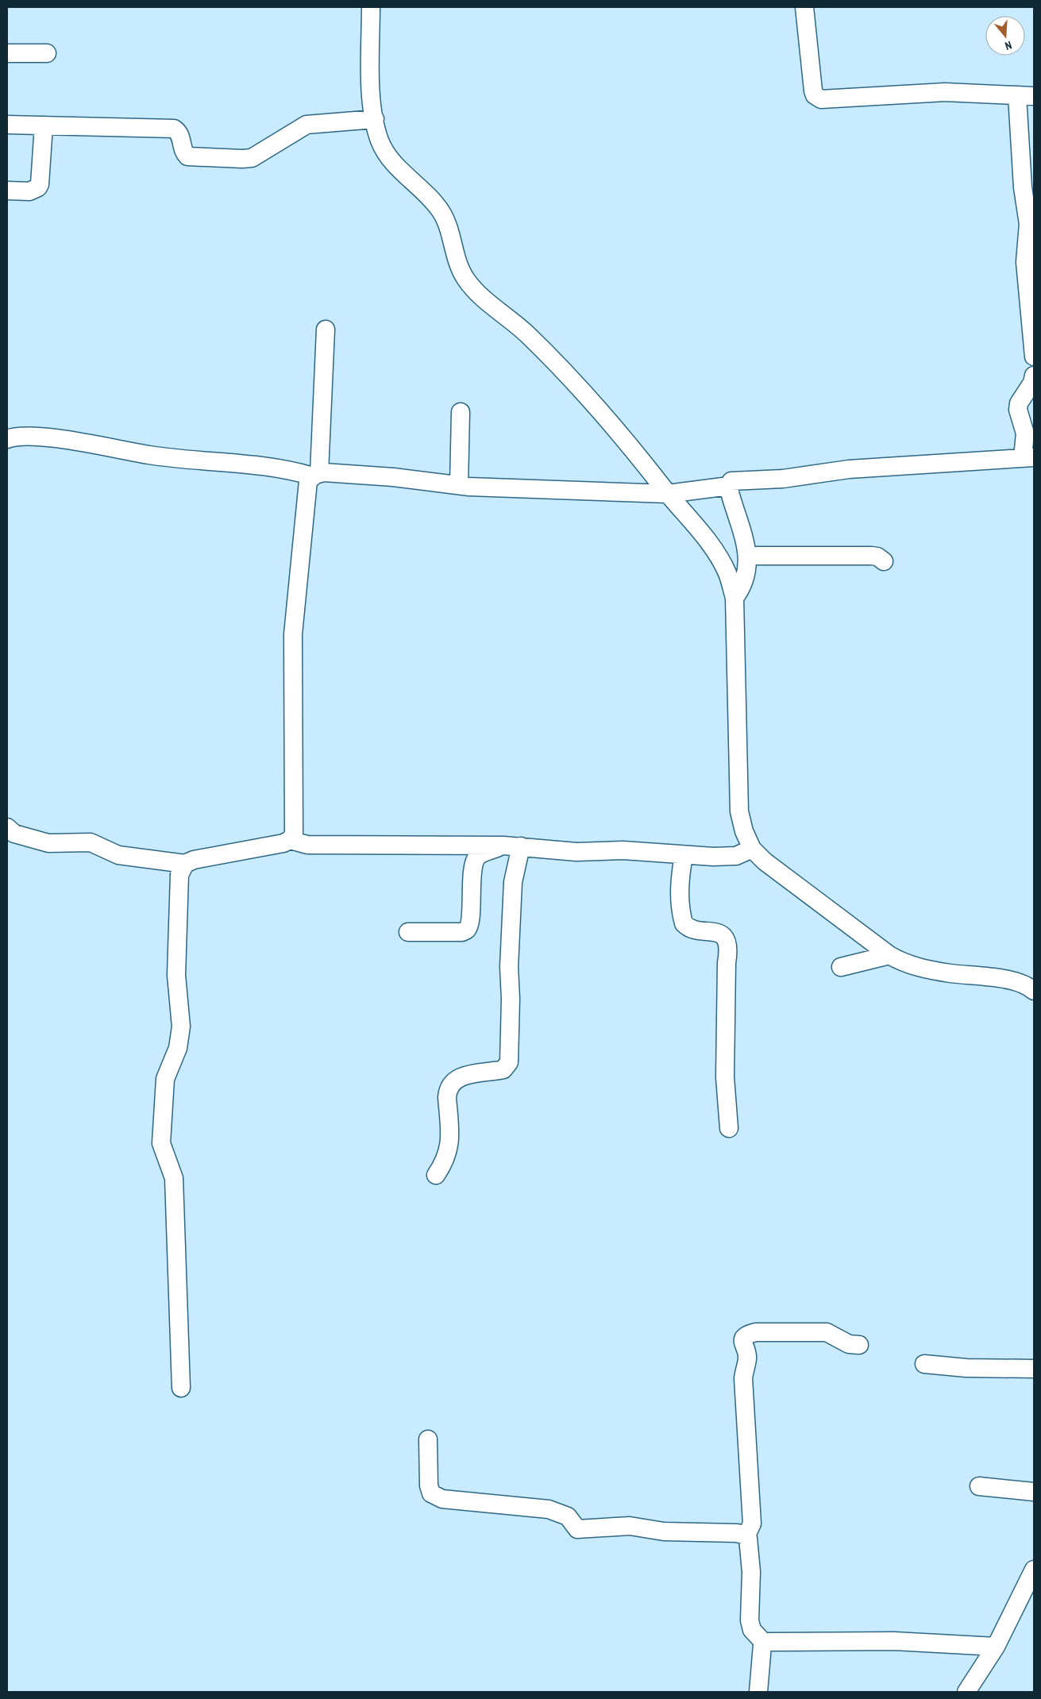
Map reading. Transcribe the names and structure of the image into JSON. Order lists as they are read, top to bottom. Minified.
{"north":"bottom"}
